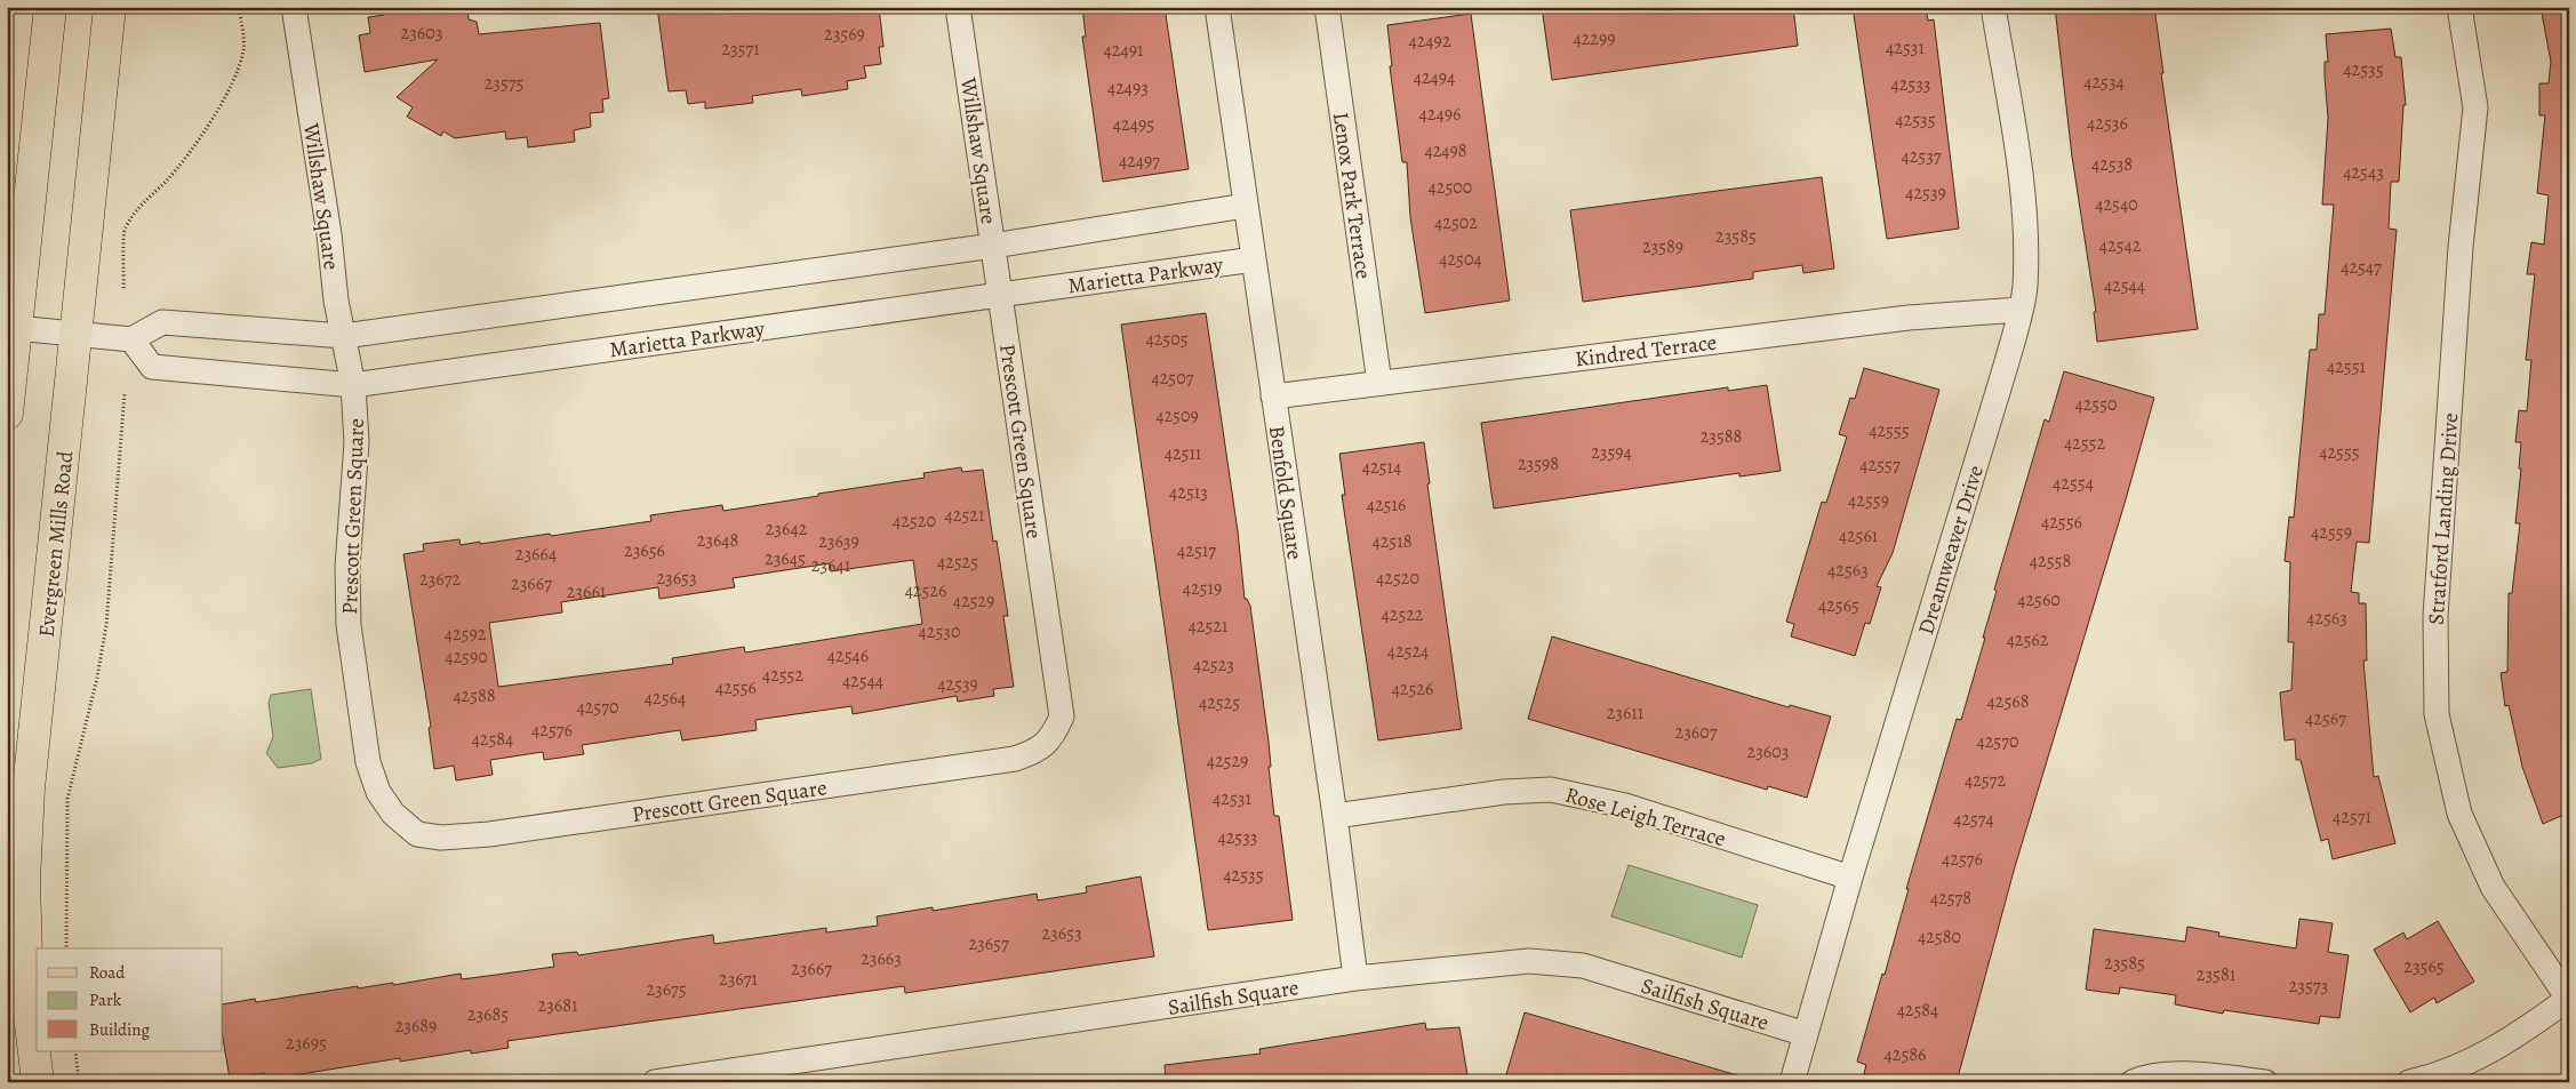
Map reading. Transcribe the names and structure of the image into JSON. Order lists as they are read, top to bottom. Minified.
{"streets":{"main road":["Evergreen Mills Road"],"street":["Willshaw Square","Lenox Park Terrace","Marietta Parkway","Kindred Terrace","Prescott Green Square","Benfold Square","Stratford Landing Drive","Dreamweaver Drive","Rose Leigh Terrace","Sailfish Square"]},"crossings":[["Willshaw Square","Marietta Parkway"],["Willshaw Square","Prescott Green Square"],["Lenox Park Terrace","Kindred Terrace"],["Marietta Parkway","Prescott Green Square"],["Marietta Parkway","Benfold Square"],["Kindred Terrace","Benfold Square"],["Kindred Terrace","Dreamweaver Drive"],["Benfold Square","Rose Leigh Terrace"],["Benfold Square","Sailfish Square"],["Dreamweaver Drive","Rose Leigh Terrace"],["Dreamweaver Drive","Sailfish Square"]],"house_numbers":["23603","23569","42299","42492","42531","23571","42491","42535","42494","42534","23575","42533","42493","42496","42535","42536","42495","42498","42537","42497","42538","42543","42500","42539","42540","42502","23585","42542","23589","42504","42547","42544","42505","42551","42507","42550","42509","42555","23588","42552","23594","42555","42511","23598","42557","42514","42554","42513","42559","42516","42521","42520","42556","23642","42559","42561","23648","23639","42518","23656","42517","23664","23645","42558","42525","23641","42563","23653","42520","23672","23667","42519","42526","23661","42560","42529","42565","42522","42563","42521","42530","42592","42562","42524","42546","42590","42523","42552","42544","42539","42556","42526","42588","42564","42568","42525","42570","23611","42567","42576","23607","42584","42570","23603","42529","42572","42531","42571","42574","42533","42576","42535","42578","23653","42580","23657","23663","23585","23565","23667","23581","23671","23573","23675","23681","42584","23685","23689","23695","42586"],"legend":["Road","Park","Building"]}
